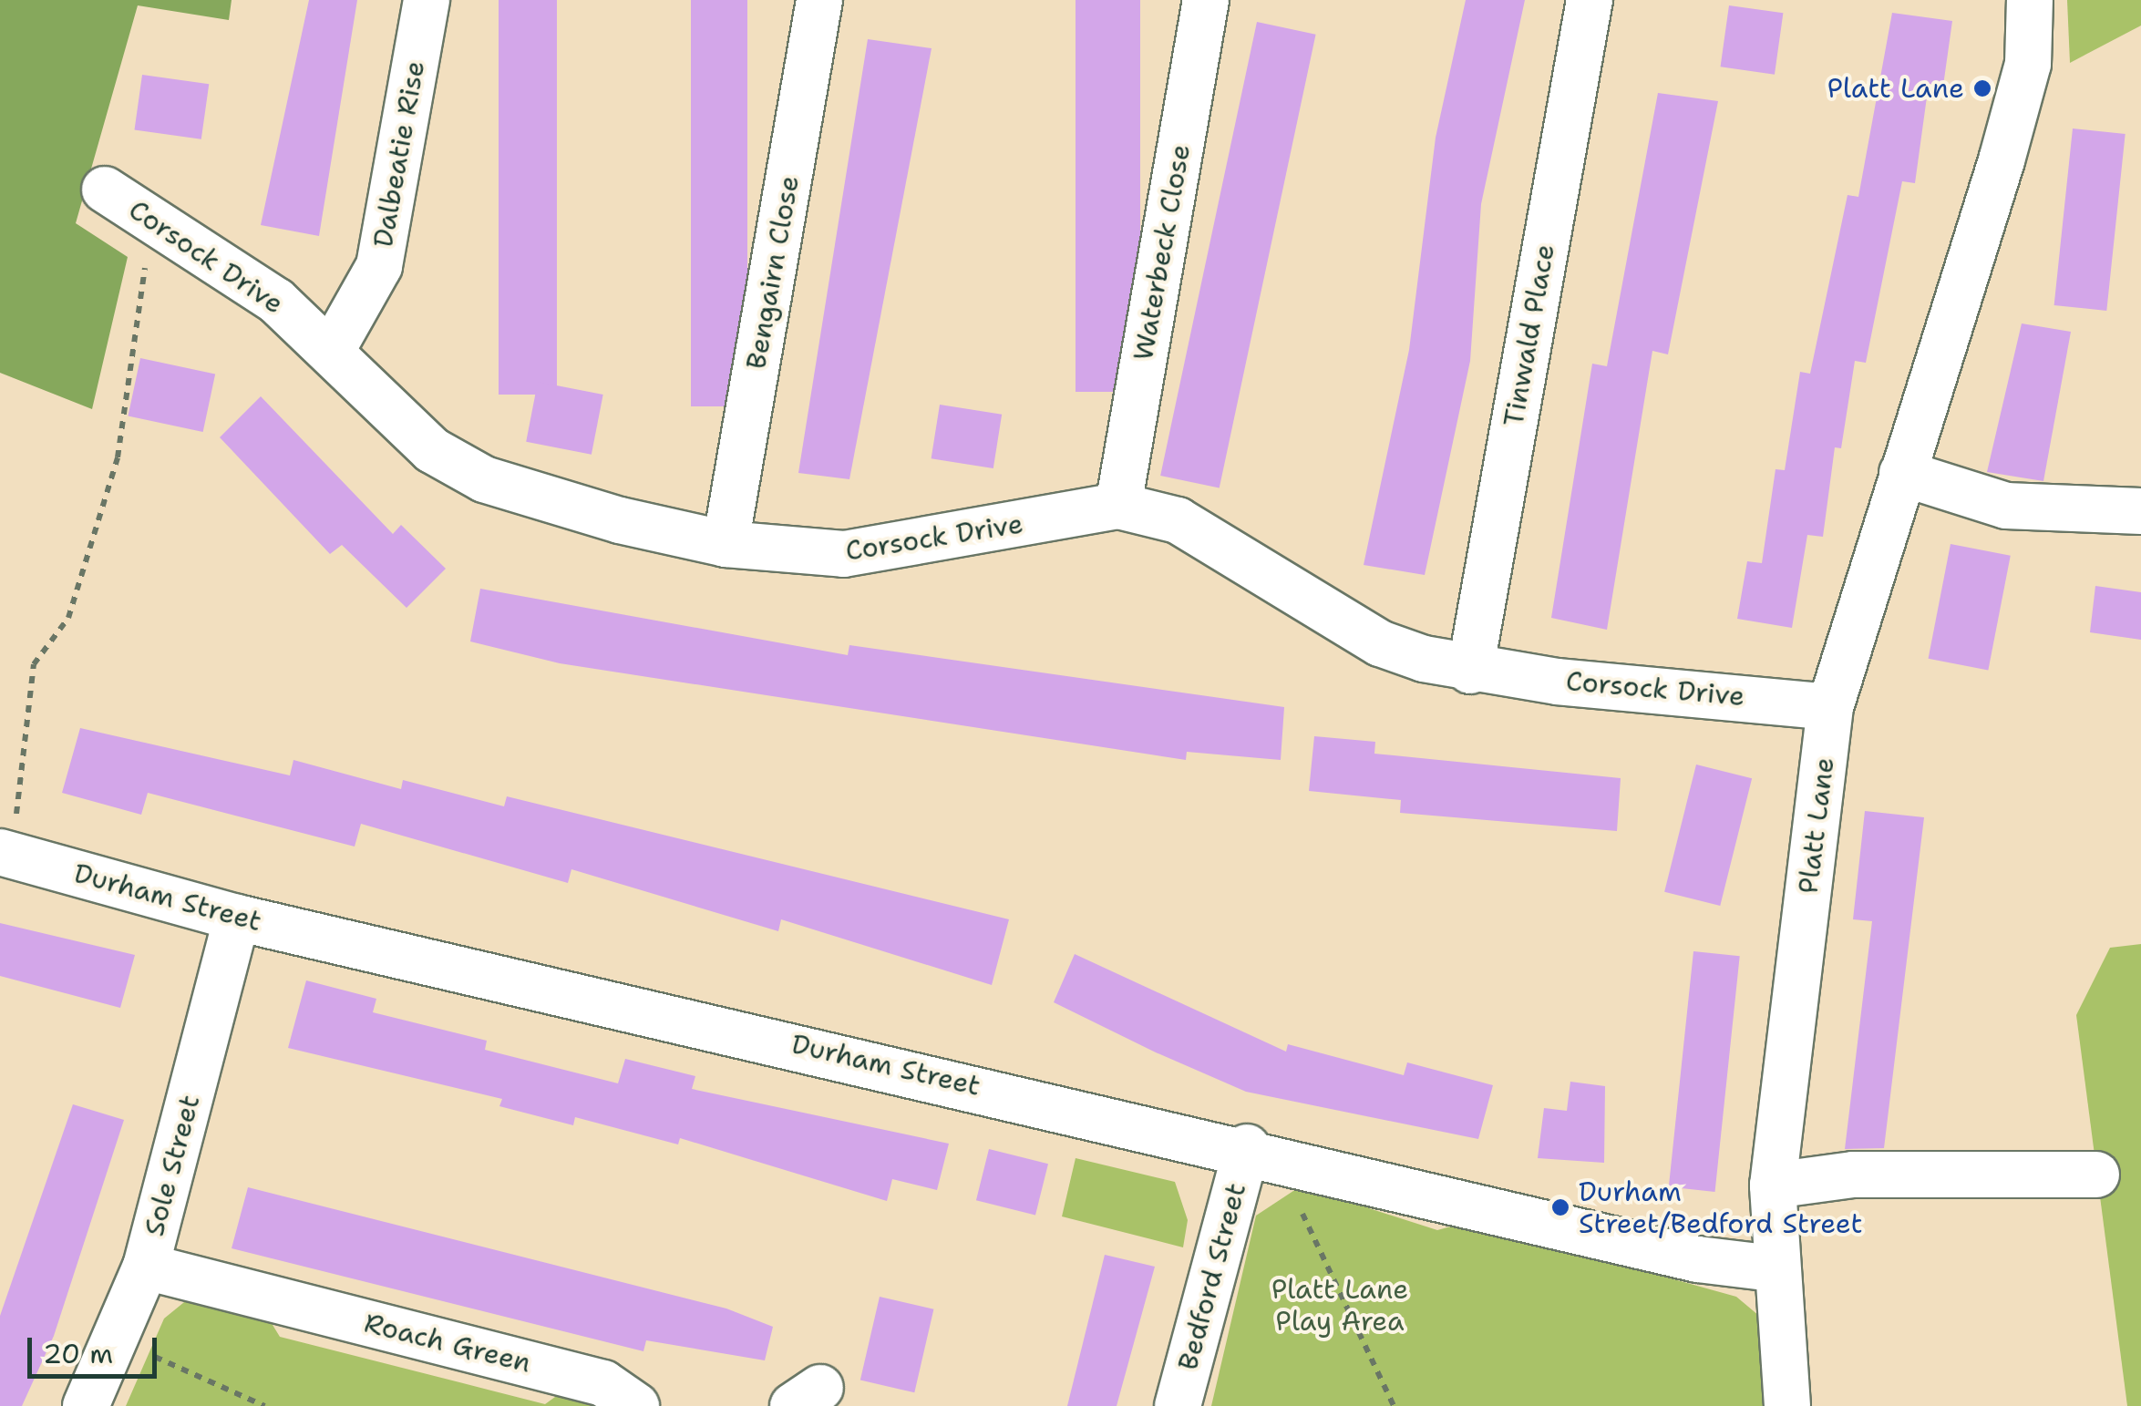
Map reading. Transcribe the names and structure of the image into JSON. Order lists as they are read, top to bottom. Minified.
{"streets":{"street":["Dalbeatie Rise","Waterbeck Close","Corsock Drive","Bengairn Close","Tinwald Place","Platt Lane","Durham Street","Sole Street","Bedford Street","Roach Green"]},"crossings":[["Dalbeatie Rise","Corsock Drive"],["Waterbeck Close","Corsock Drive"],["Corsock Drive","Bengairn Close"],["Corsock Drive","Tinwald Place"],["Corsock Drive","Platt Lane"],["Platt Lane","Durham Street"],["Durham Street","Sole Street"],["Durham Street","Bedford Street"],["Sole Street","Roach Green"]],"parks":["Platt Lane Play Area"],"places":["Platt Lane","Durham Street/Bedford Street"],"scale_bar":"20 m"}
